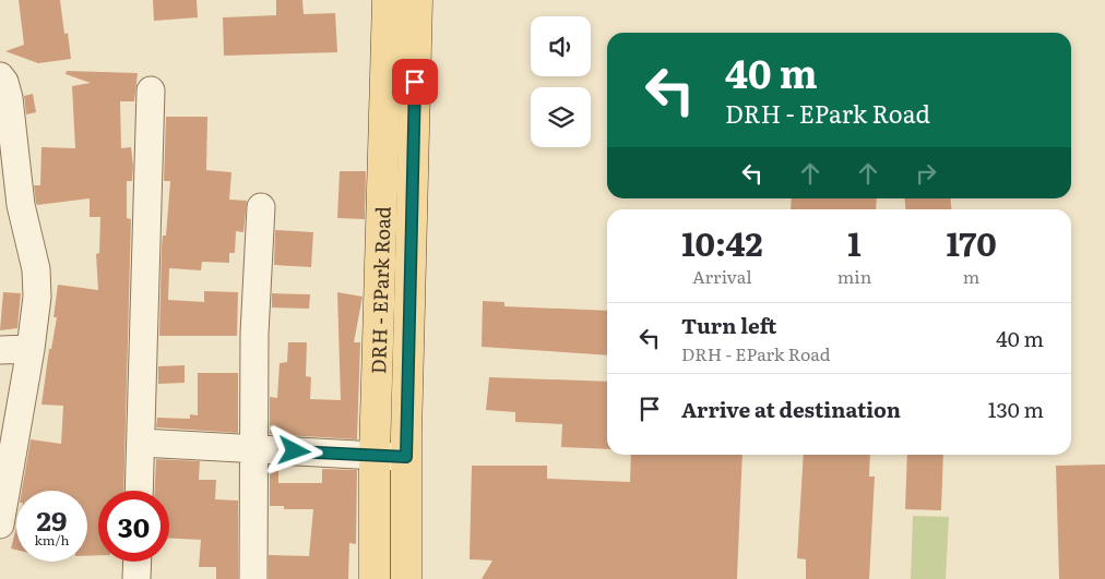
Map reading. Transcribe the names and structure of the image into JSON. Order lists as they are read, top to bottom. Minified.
{"streets":{"main road":["DRH - EPark Road"]},"page":{"turn":["40 m","DRH - EPark Road"],"eta":["10:42","Arrival","1","min","170","m"],"list":[{"name":"Turn left","note":"DRH - EPark Road","value":"40 m"},{"name":"Arrive at destination","value":"130 m"}],"speed":"29 km/h","limit":"30"}}
